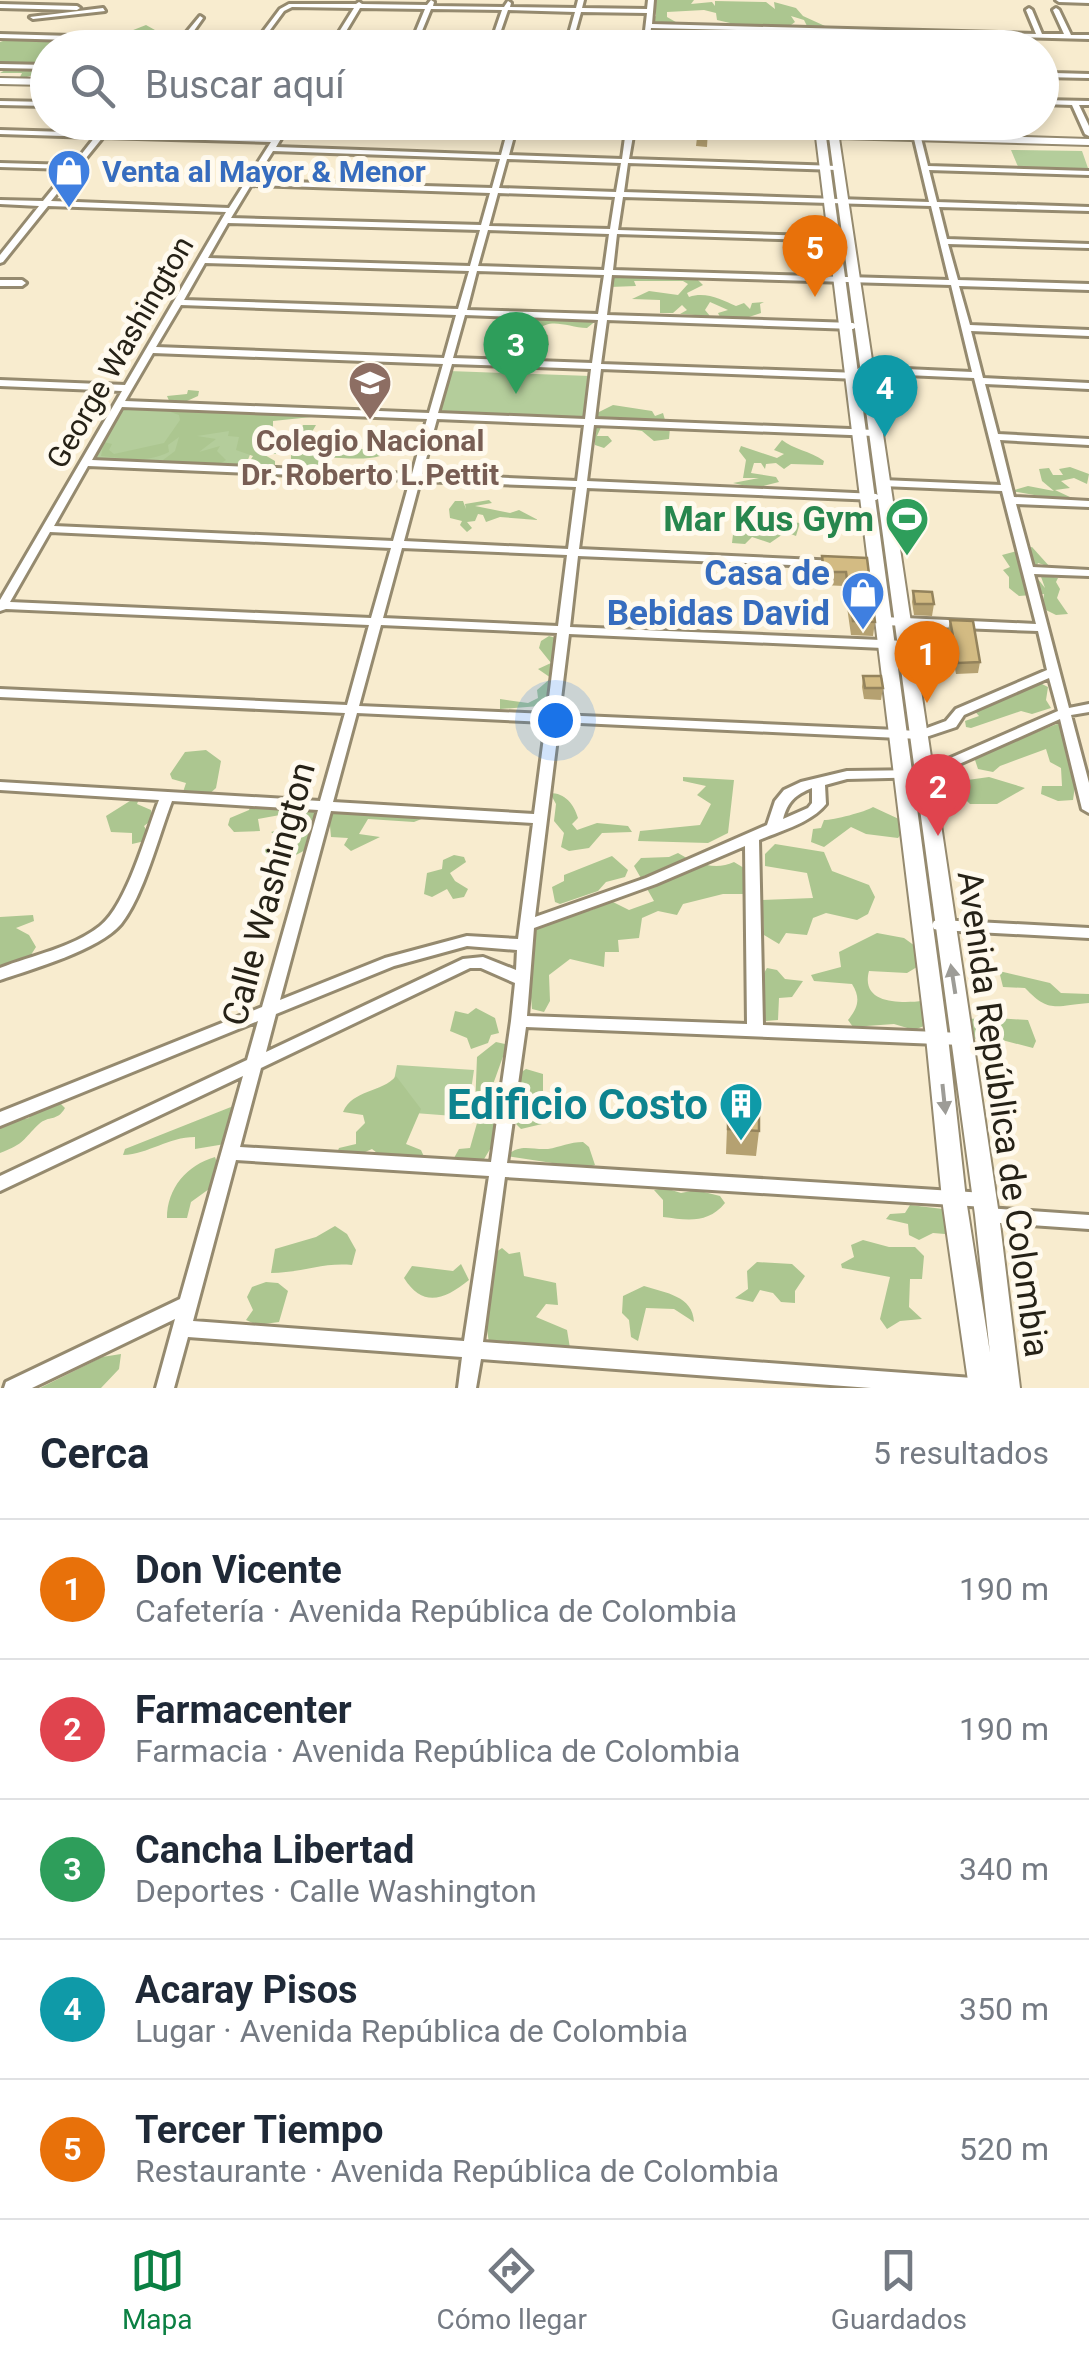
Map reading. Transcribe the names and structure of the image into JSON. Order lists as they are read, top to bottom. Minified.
{"streets":{"street":["George Washington","Calle Washington","Avenida República de Colombia"]},"places":{"shop":["Venta al Mayor & Menor","Casa de Bebidas David"],"school or university":["Colegio Nacional Dr. Roberto L.Pettit"],"sports":["Mar Kus Gym"],"building":["Edificio Costo"]},"page":{"search":"Buscar aquí","pins":["5","3","4","1","2"],"heading":["Cerca","5 resultados"],"list":[{"mark":"1","name":"Don Vicente","note":"Cafetería · Avenida República de Colombia","value":"190 m"},{"mark":"2","name":"Farmacenter","note":"Farmacia · Avenida República de Colombia","value":"190 m"},{"mark":"3","name":"Cancha Libertad","note":"Deportes · Calle Washington","value":"340 m"},{"mark":"4","name":"Acaray Pisos","note":"Lugar · Avenida República de Colombia","value":"350 m"},{"mark":"5","name":"Tercer Tiempo","note":"Restaurante · Avenida República de Colombia","value":"520 m"}],"nav":["Mapa","Cómo llegar","Guardados"]}}
